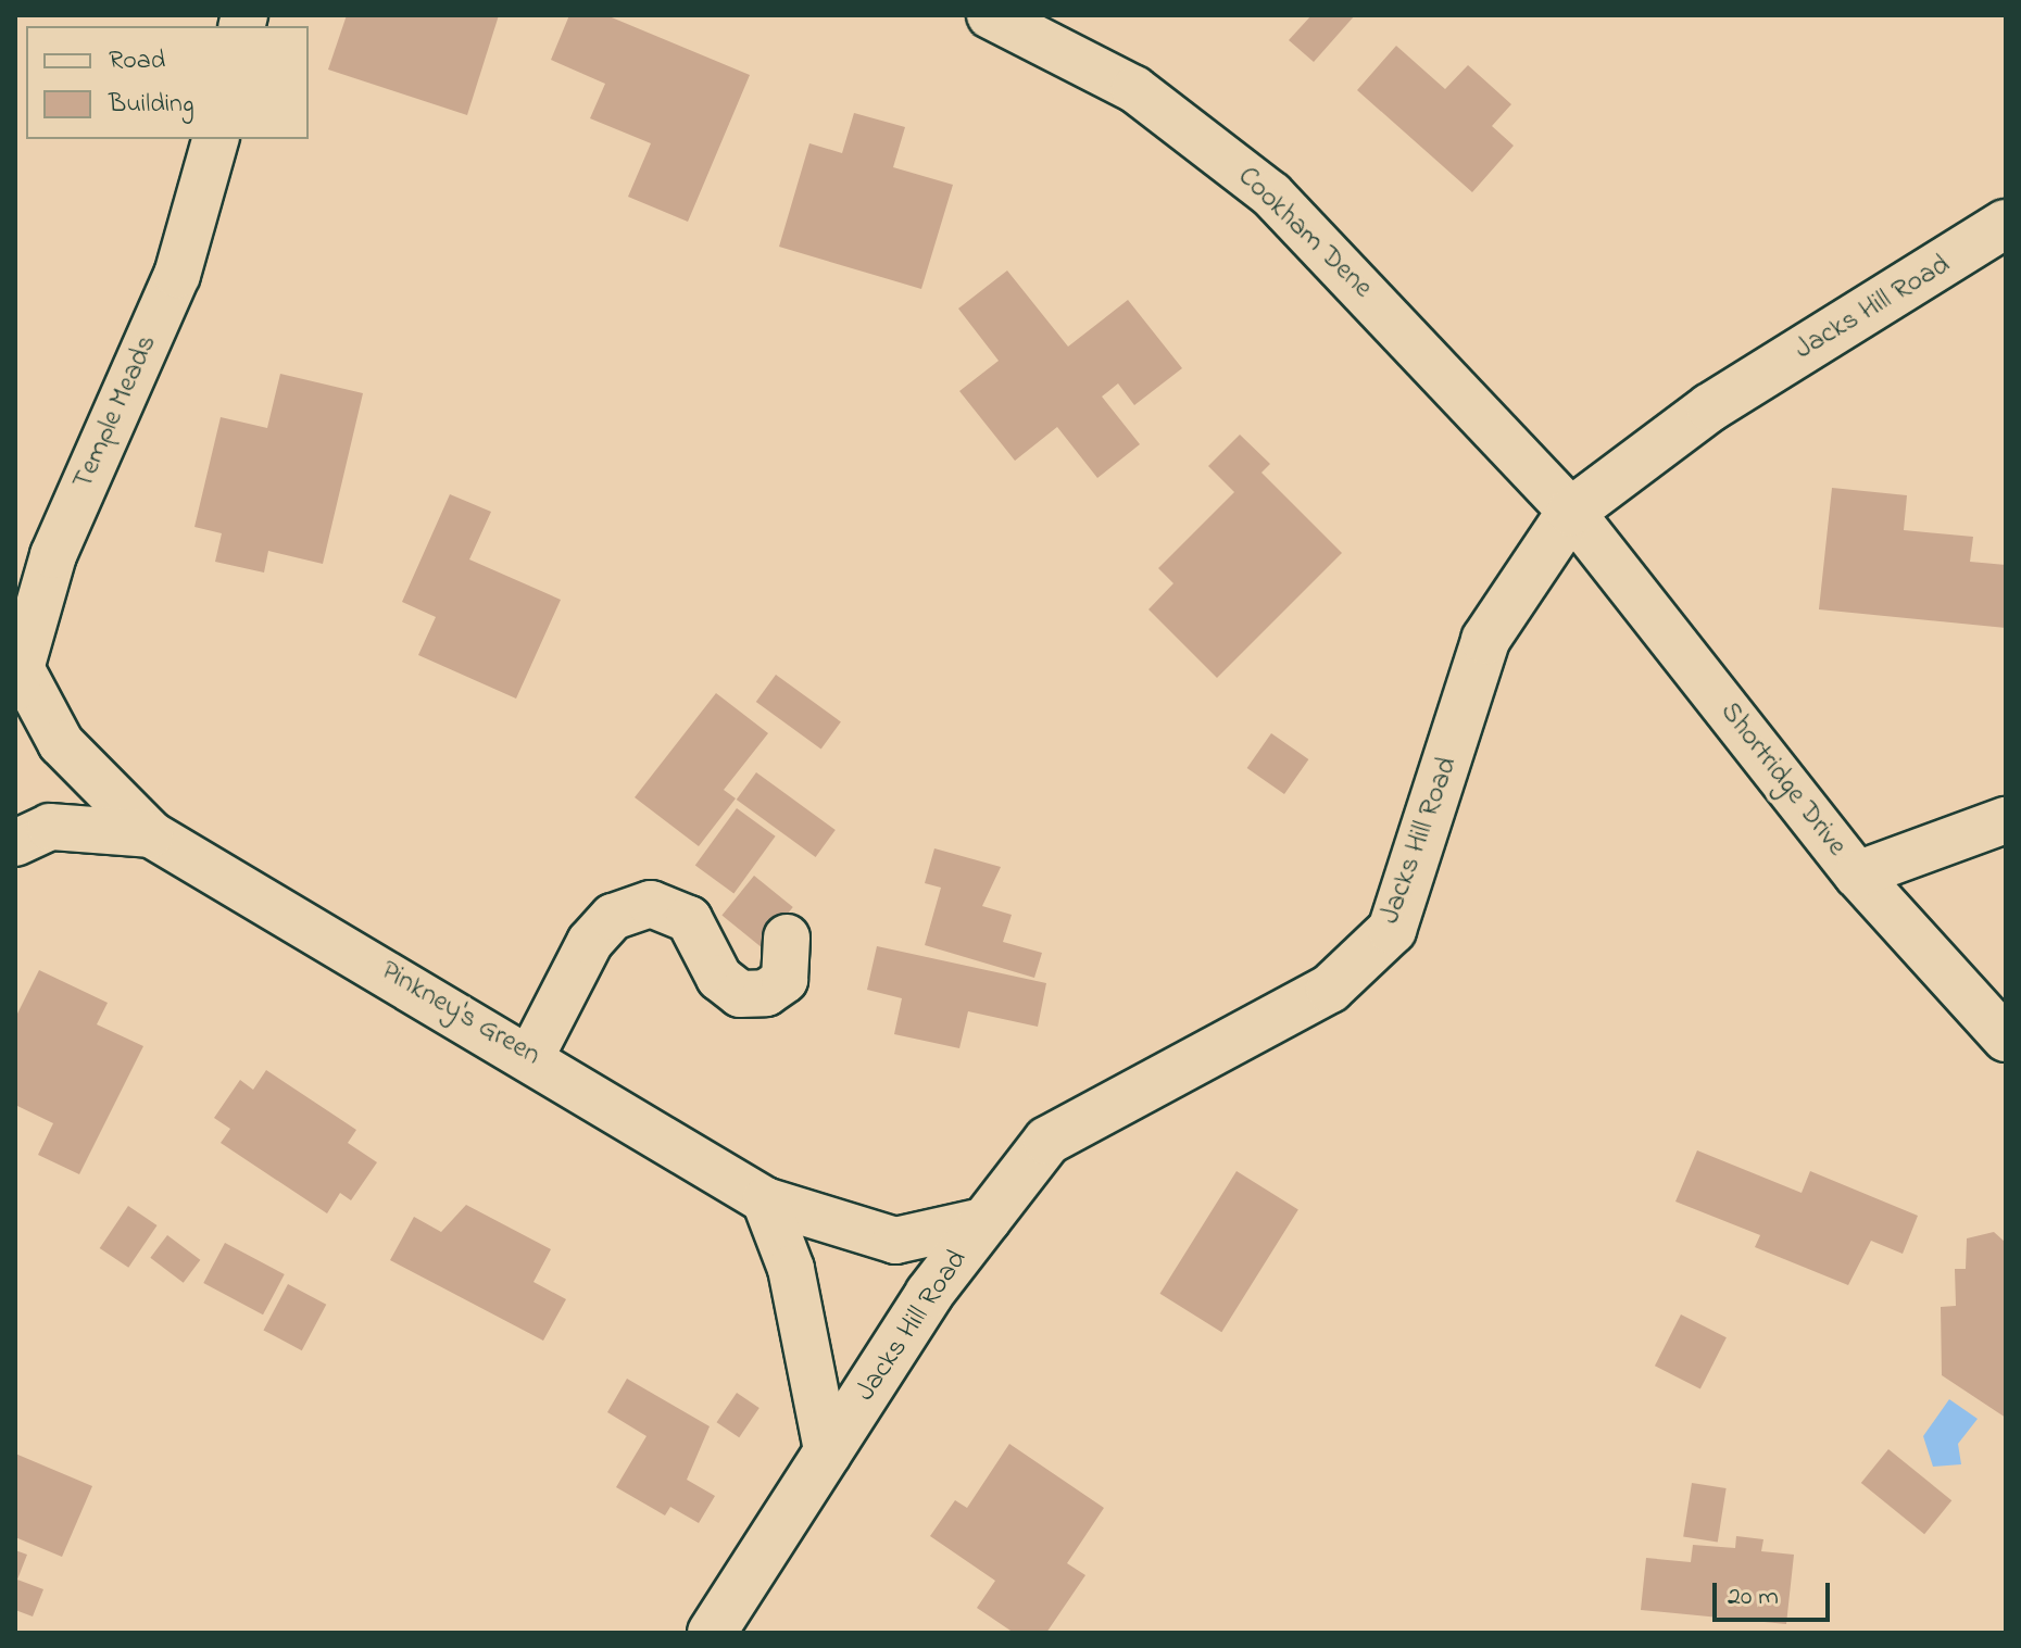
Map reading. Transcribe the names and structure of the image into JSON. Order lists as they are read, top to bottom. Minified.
{"streets":{"street":["Cookham Dene","Jacks Hill Road","Temple Meads","Shortridge Drive","Pinkney's Green"]},"crossings":[["Cookham Dene","Jacks Hill Road"],["Cookham Dene","Shortridge Drive"],["Jacks Hill Road","Shortridge Drive"],["Jacks Hill Road","Pinkney's Green"],["Temple Meads","Pinkney's Green"]],"legend":["Road","Building"],"scale_bar":"20 m"}
